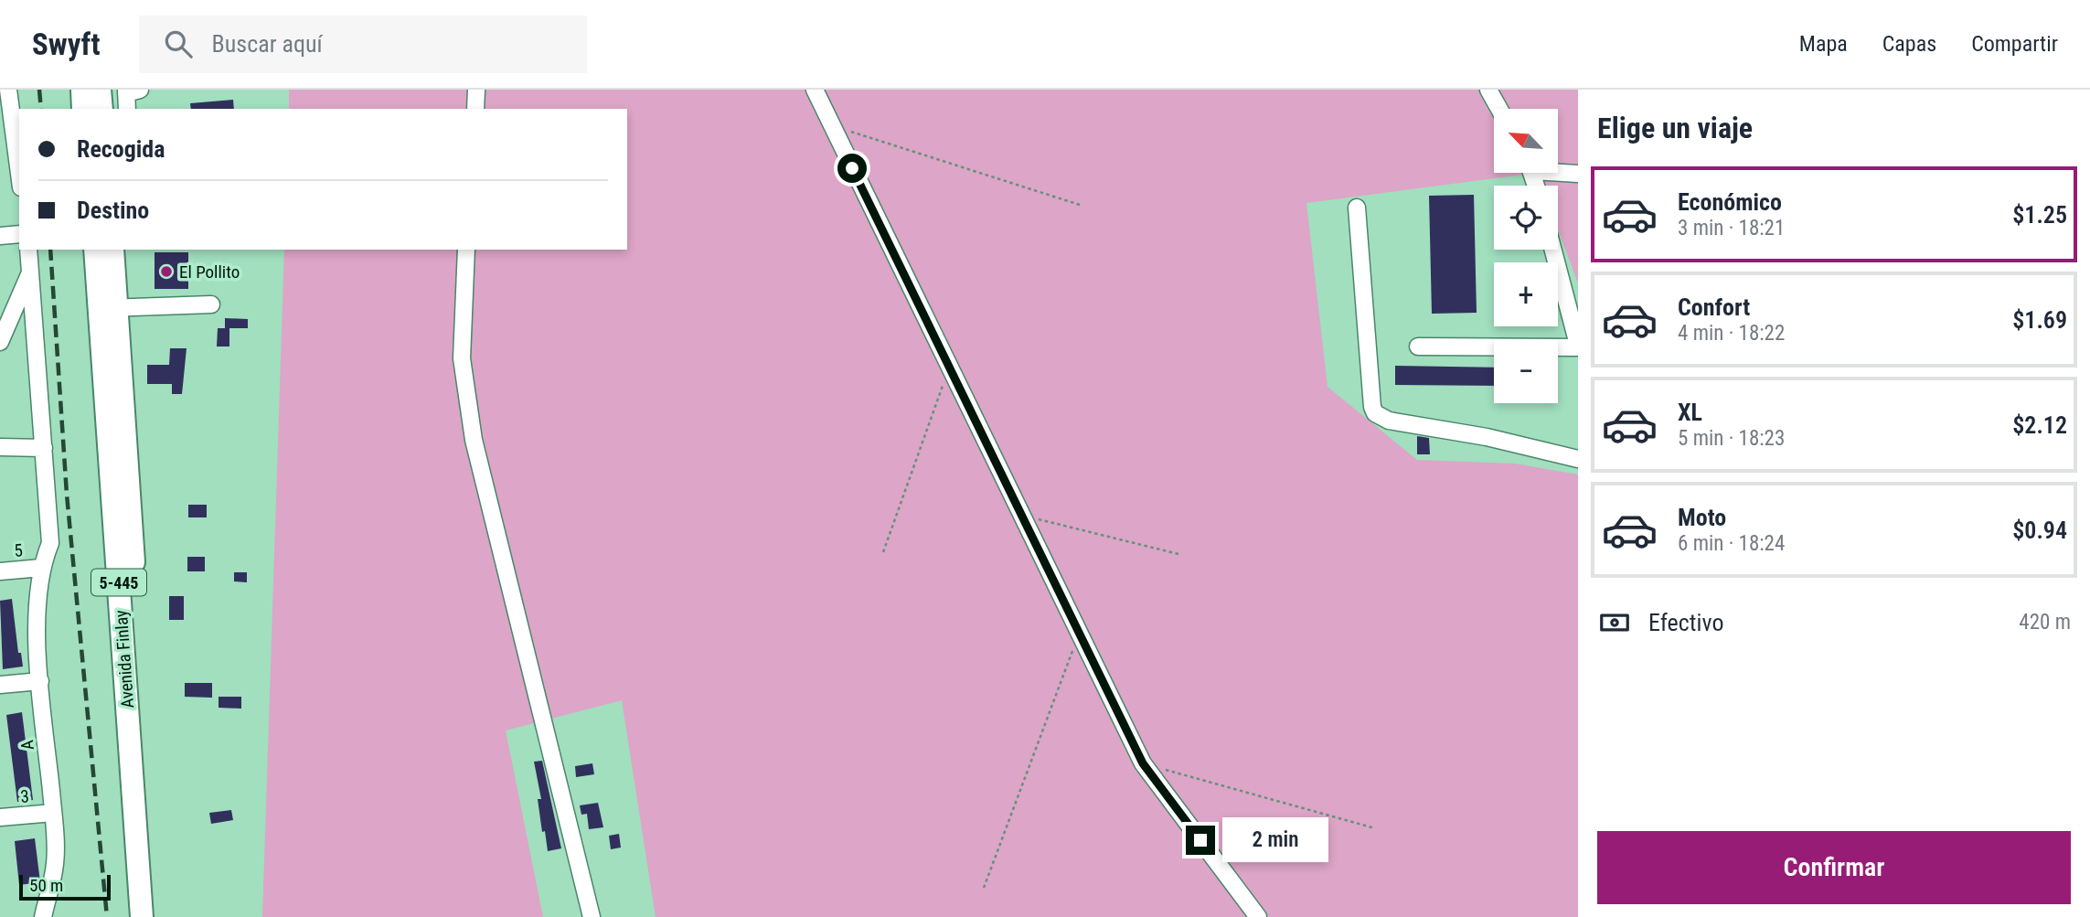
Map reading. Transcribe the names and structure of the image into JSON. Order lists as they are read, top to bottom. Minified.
{"streets":{"highway":["5-445","Avenida Finlay"],"street":["5","A","3"]},"crossings":[["5","A"],["A","3"]],"places":["El Pollito"],"scale_bar":"50 m","north":"top left","page":{"header":"Swyft","search":"Buscar aquí","nav":["Mapa","Capas","Compartir"],"heading":"Elige un viaje","map_buttons":["+","−"],"banner":["Recogida","Destino"],"list":[{"name":"Económico","note":"3 min · 18:21","value":"$1.25"},{"name":"Confort","note":"4 min · 18:22","value":"$1.69"},{"name":"XL","note":"5 min · 18:23","value":"$2.12"},{"name":"Moto","note":"6 min · 18:24","value":"$0.94"}],"pay":["Efectivo","420 m"],"bubble":"2 min","buttons":"Confirmar","scale":"50 m"}}
